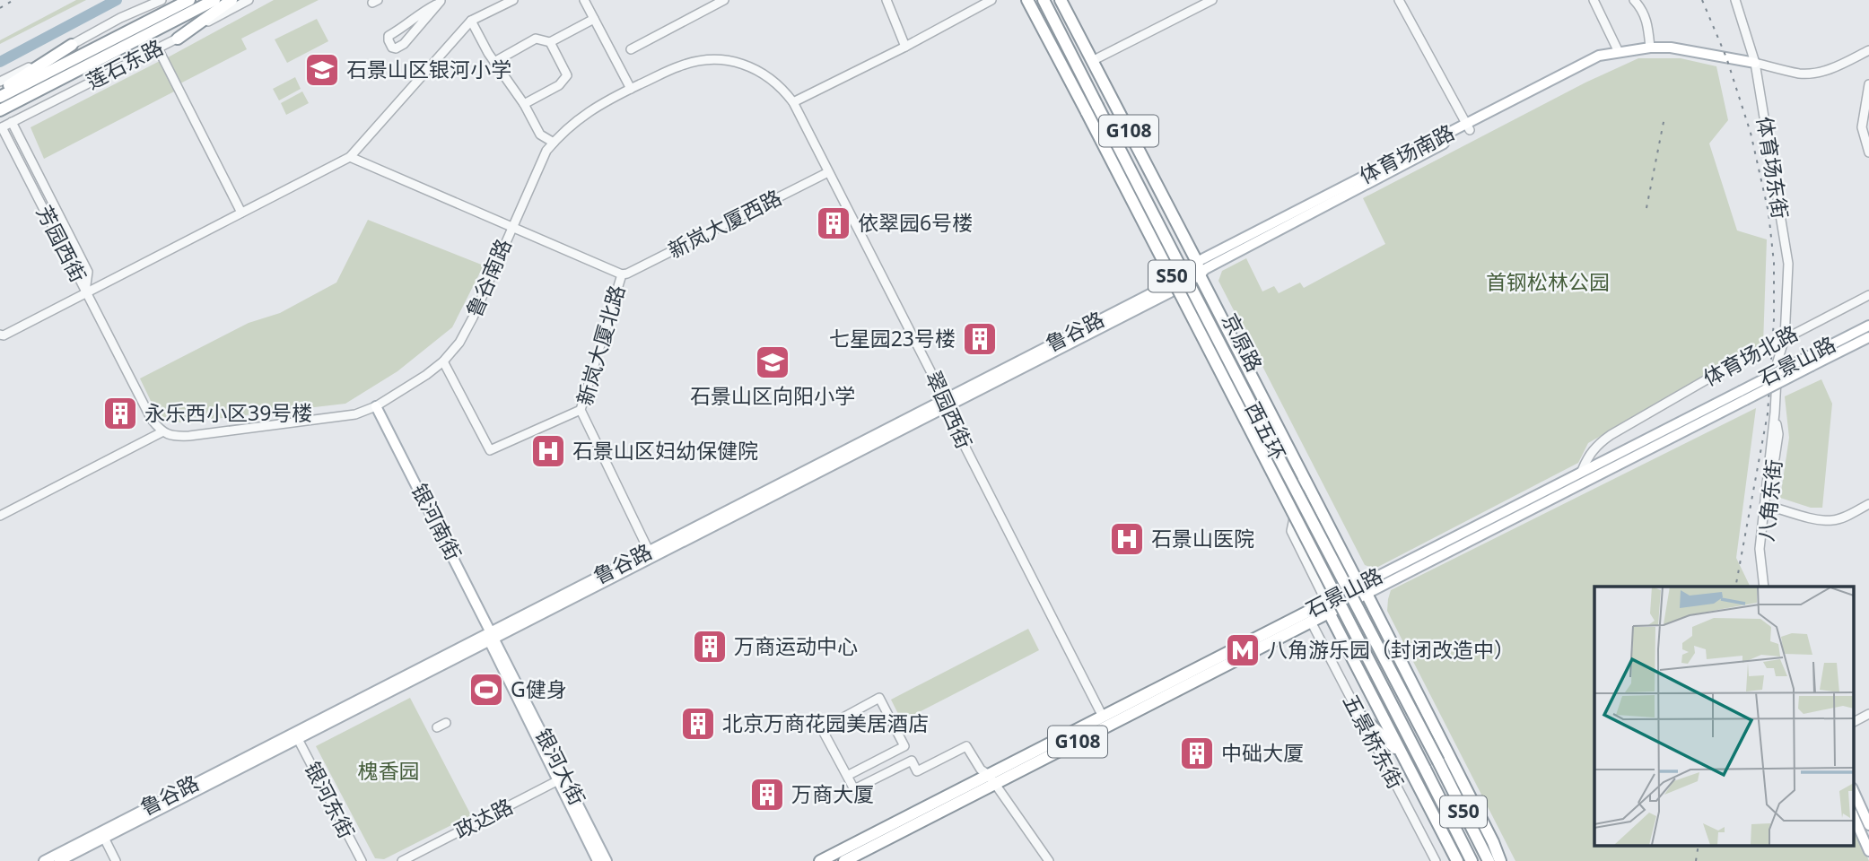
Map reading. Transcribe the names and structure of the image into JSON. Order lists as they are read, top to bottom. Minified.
{"streets":{"highway":["莲石东路","G108","S50","京原路","石景山路","西五环"],"main road":["体育场南路","鲁谷路","银河南街","银河大街"],"street":["体育场东街","新岚大厦西路","芳园西街","鲁谷南路","新岚大厦北路","体育场北路","翠园西街","八角东街","五景桥东街","银河东街","政达路"]},"crossings":[["莲石东路","芳园西街"],["体育场南路","体育场东街"],["体育场南路","鲁谷路"],["体育场南路","京原路"],["体育场东街","体育场北路"],["体育场东街","八角东街"],["新岚大厦西路","新岚大厦北路"],["新岚大厦西路","翠园西街"],["鲁谷南路","翠园西街"],["鲁谷南路","银河南街"],["鲁谷路","京原路"],["鲁谷路","新岚大厦北路"],["鲁谷路","翠园西街"],["鲁谷路","银河南街"],["鲁谷路","银河大街"],["鲁谷路","银河东街"],["京原路","石景山路"],["体育场北路","石景山路"],["体育场北路","八角东街"],["石景山路","翠园西街"],["石景山路","五景桥东街"],["银河南街","银河大街"],["银河大街","政达路"]],"parks":["首钢松林公园","槐香园"],"places":{"school or university":["石景山区银河小学","石景山区向阳小学"],"building":["依翠园6号楼","七星园23号楼","永乐西小区39号楼","万商运动中心","北京万商花园美居酒店","中础大厦","万商大厦"],"hospital":["石景山区妇幼保健院","石景山医院"],"metro station":["八角游乐园（封闭改造中）"],"sports":["G健身"]}}
